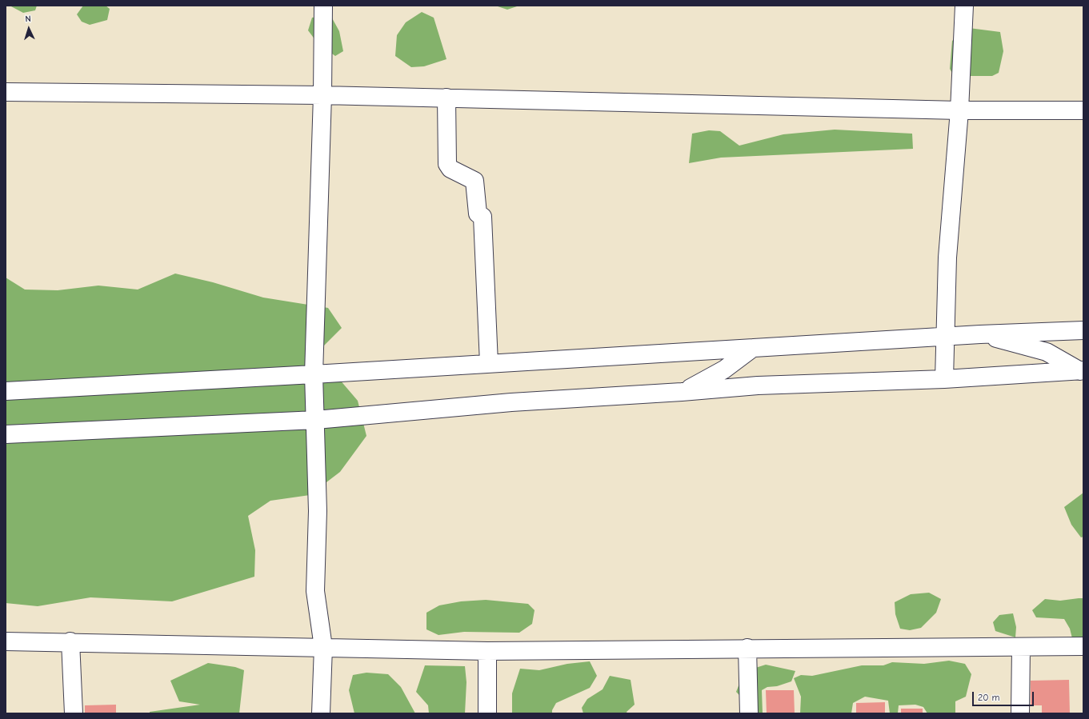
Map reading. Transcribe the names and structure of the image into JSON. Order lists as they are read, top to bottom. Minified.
{"scale_bar":"20 m","north":"top"}
